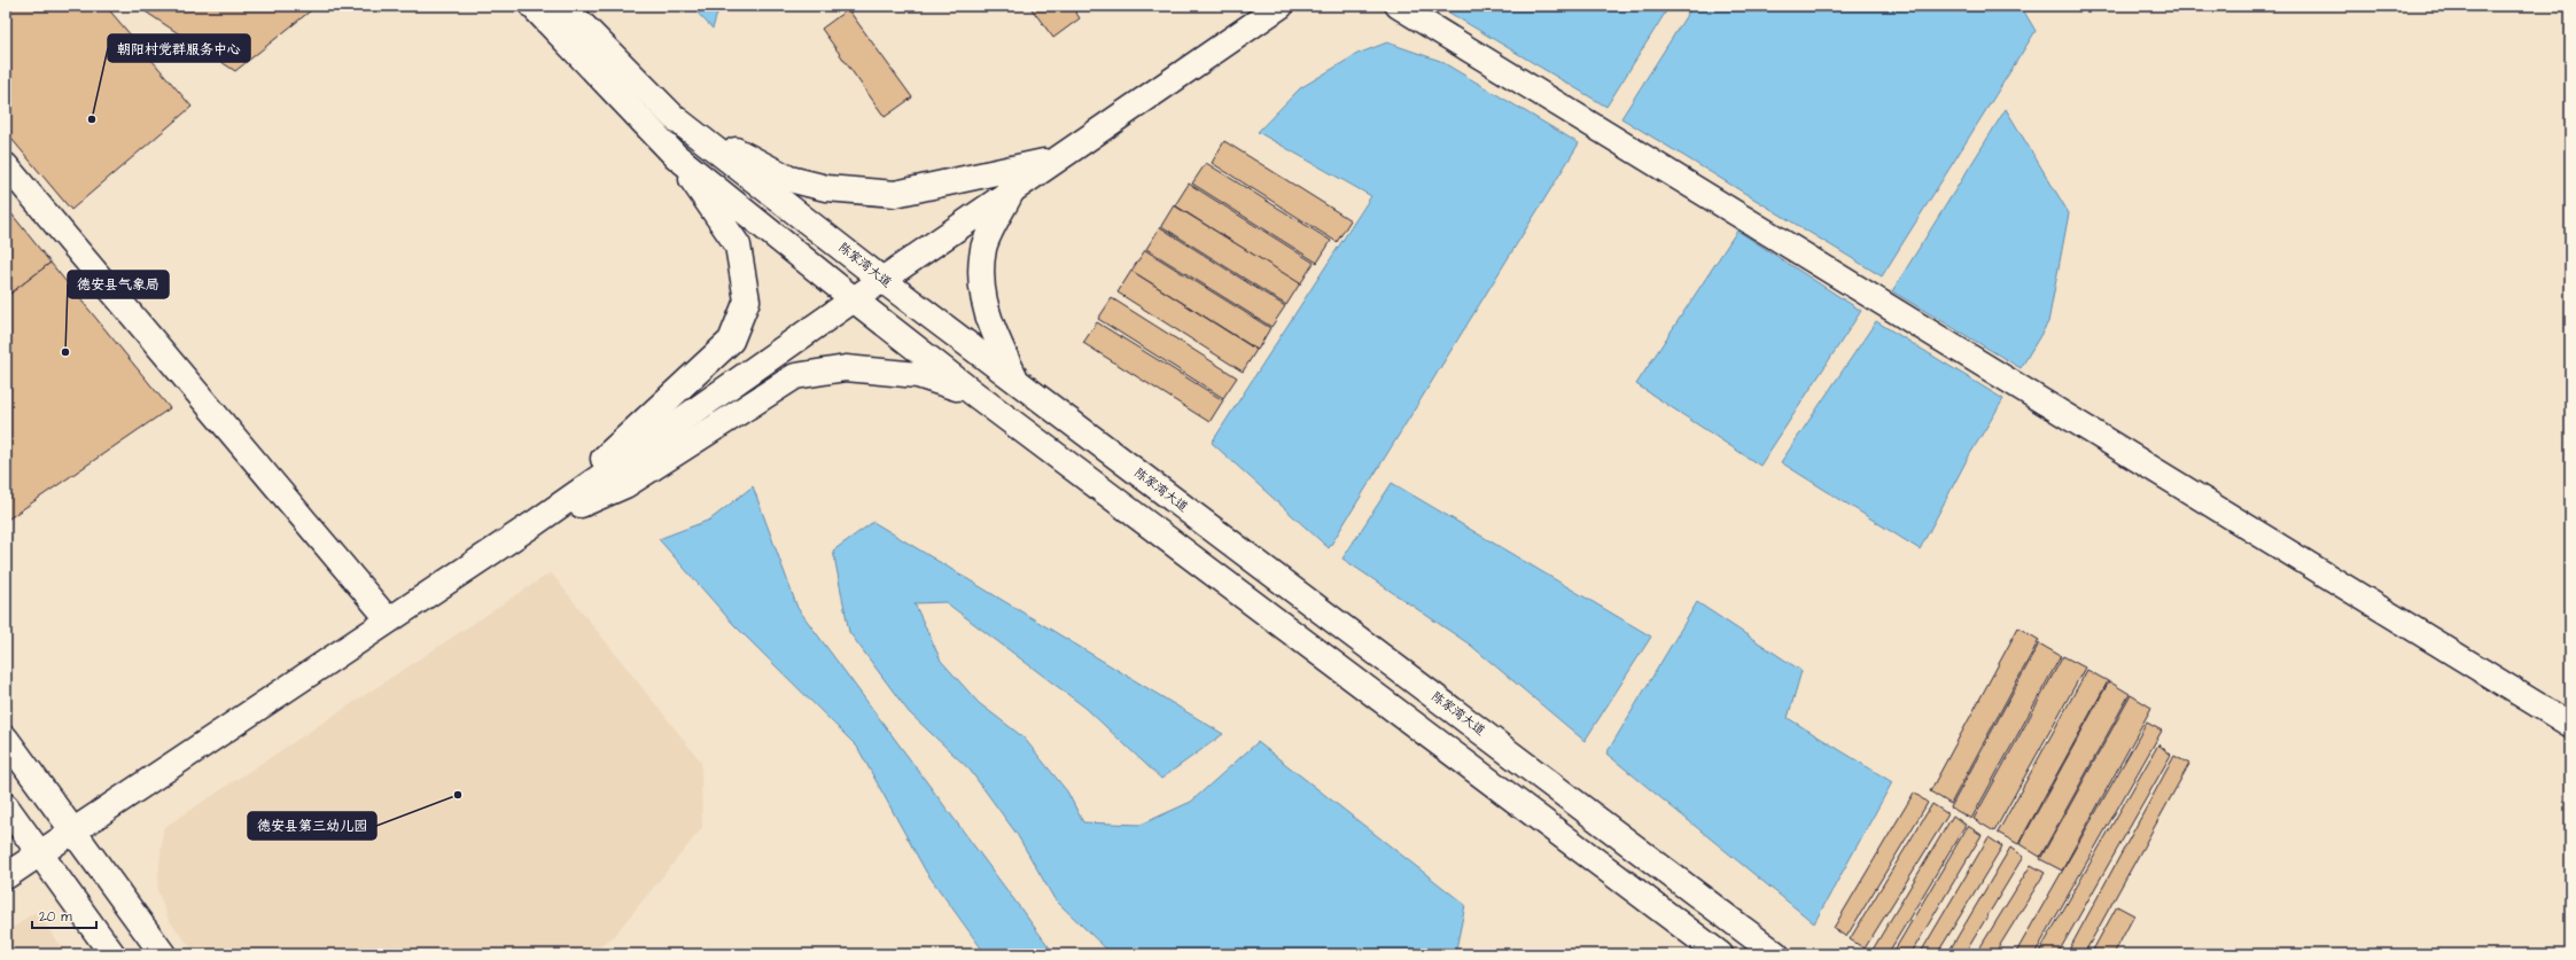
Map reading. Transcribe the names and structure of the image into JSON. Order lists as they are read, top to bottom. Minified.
{"streets":{"main road":["陈家湾大道"]},"places":["朝阳村党群服务中心","德安县气象局","德安县第三幼儿园"],"scale_bar":"20 m"}
